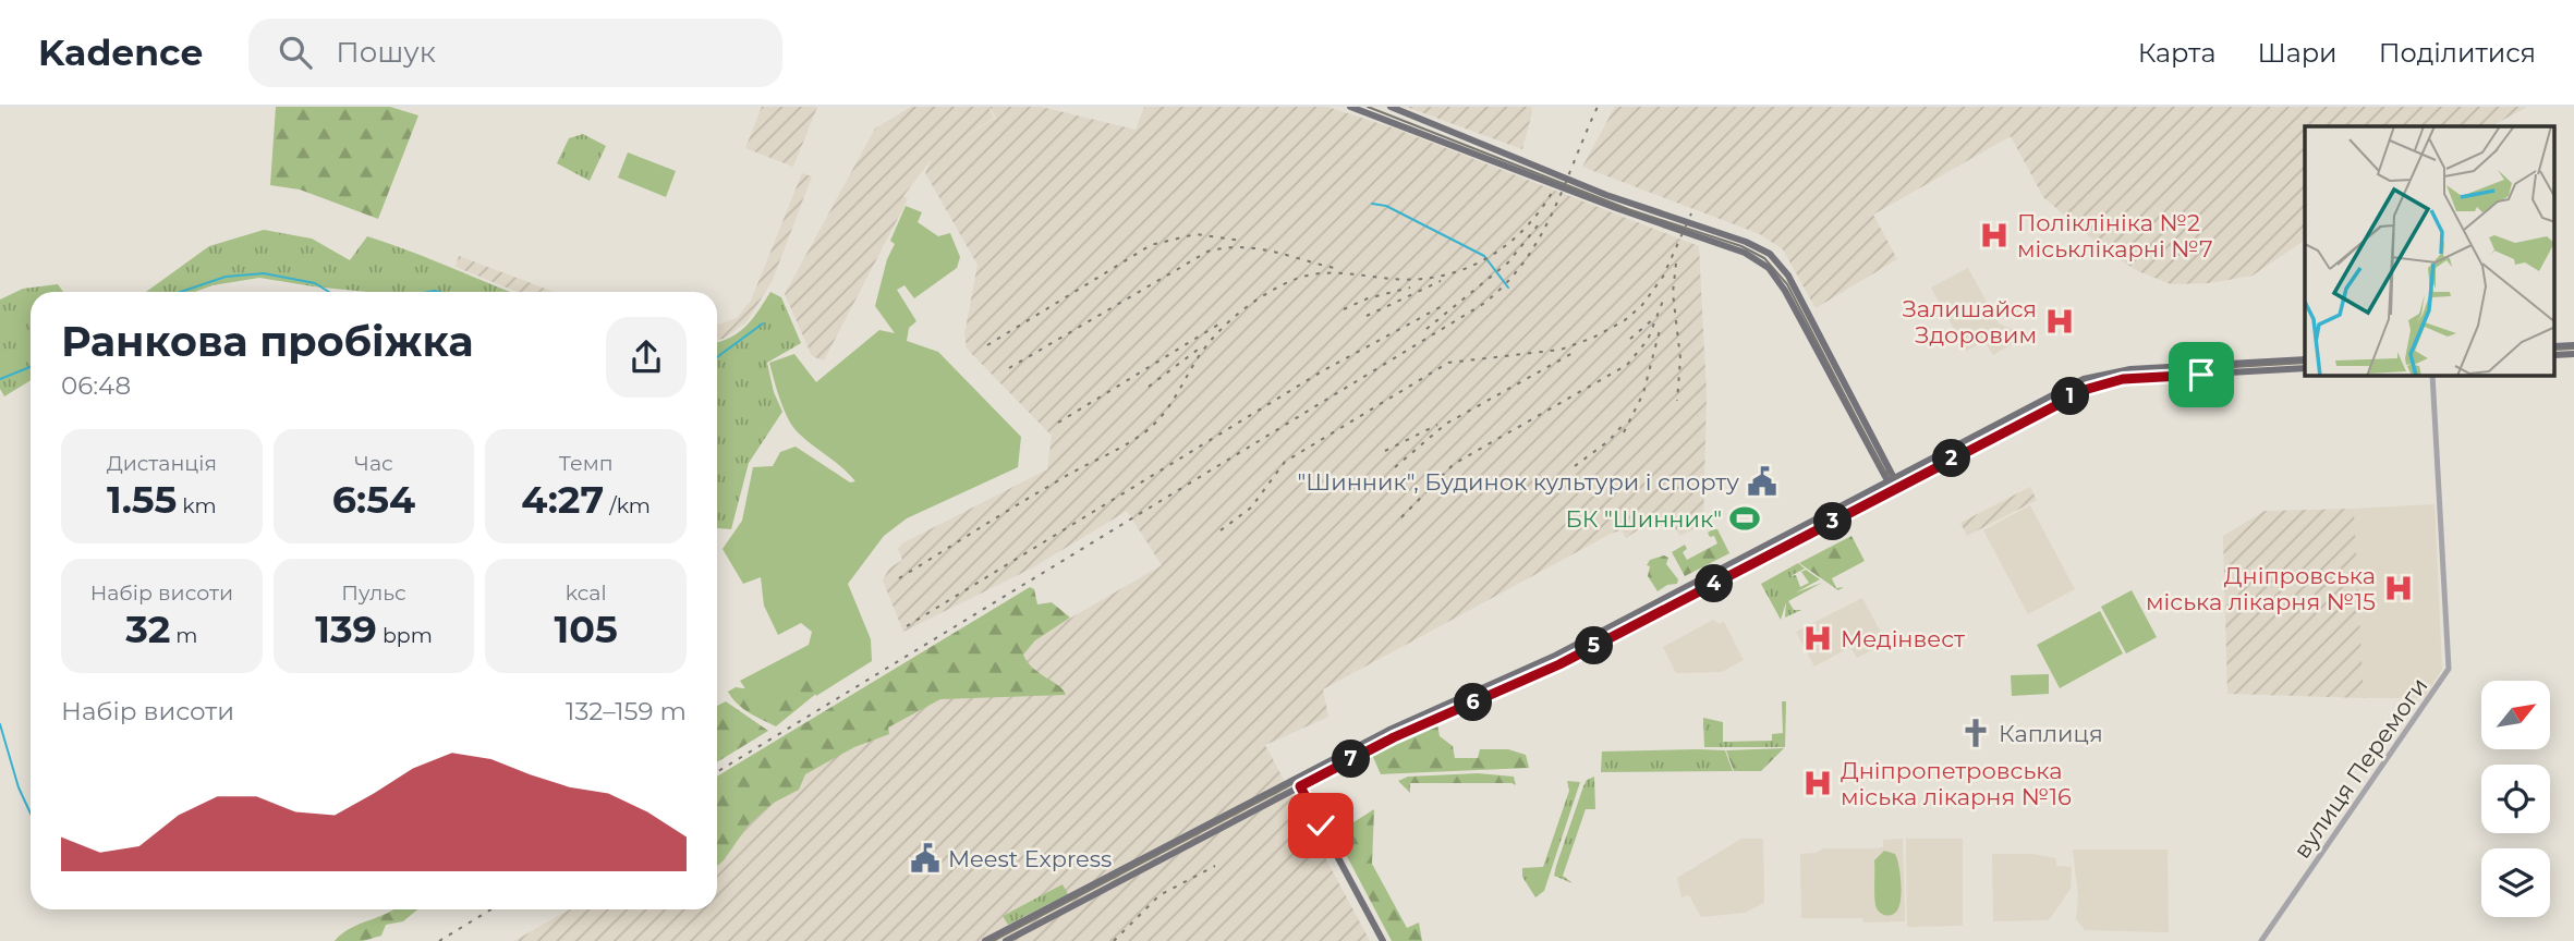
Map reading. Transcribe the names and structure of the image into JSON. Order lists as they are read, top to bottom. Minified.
{"streets":{"street":["вулиця Перемоги"]},"places":{"hospital":["Поліклініка №2 міськлікарні №7","Залишайся Здоровим","Дніпровська міська лікарня №15","Медінвест","Дніпропетровська міська лікарня №16"],"public building":["\"Шинник\", Будинок культури і спорту","Meest Express"],"sports":["БК \"Шинник\""],"church":["Каплиця"]},"north":"top right","page":{"header":"Kadence","search":"Пошук","nav":["Карта","Шари","Поділитися"],"heading":["Ранкова пробіжка","06:48"],"pins":["1","2","3","4","5","6","7"],"stats":[["Дистанція","1.55 km"],["Час","6:54"],["Темп","4:27 /km"],["Набір висоти","32 m"],["Пульс","139 bpm"],["kcal","105"]],"chart":["Набір висоти","132–159 m"]}}
